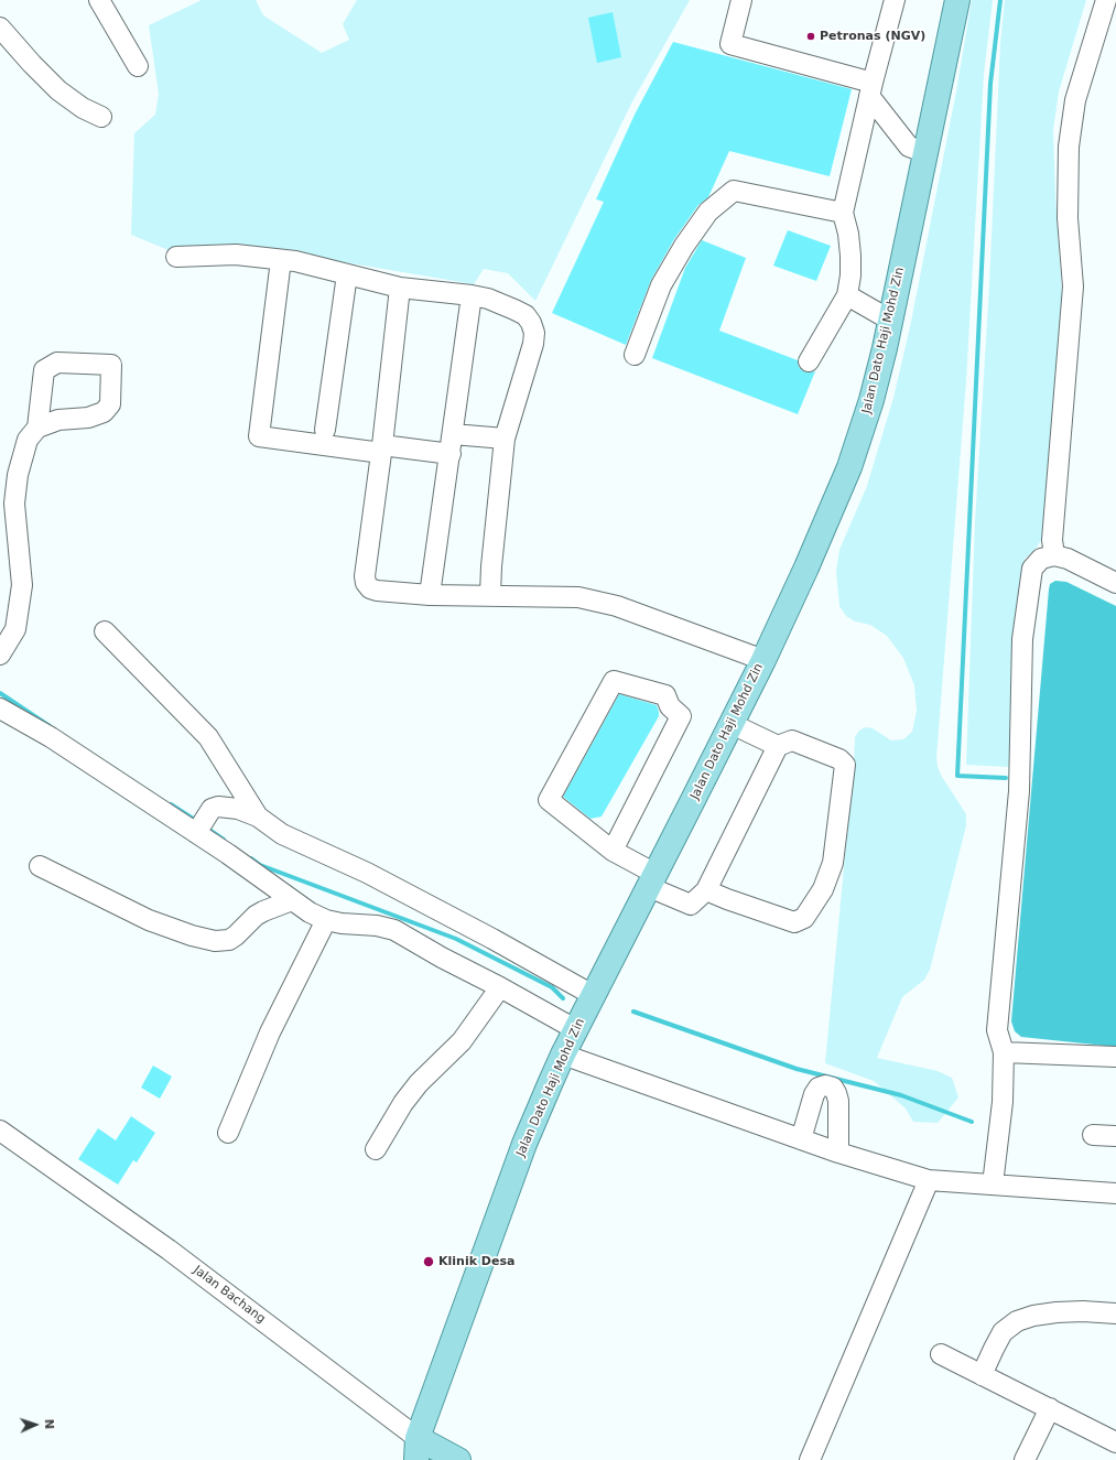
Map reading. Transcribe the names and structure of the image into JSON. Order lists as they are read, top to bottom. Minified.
{"streets":{"main road":["Jalan Dato Haji Mohd Zin","Jalan Bachang"]},"crossings":[["Jalan Dato Haji Mohd Zin","Jalan Bachang"]],"places":["Petronas (NGV)","Klinik Desa"],"north":"right"}
